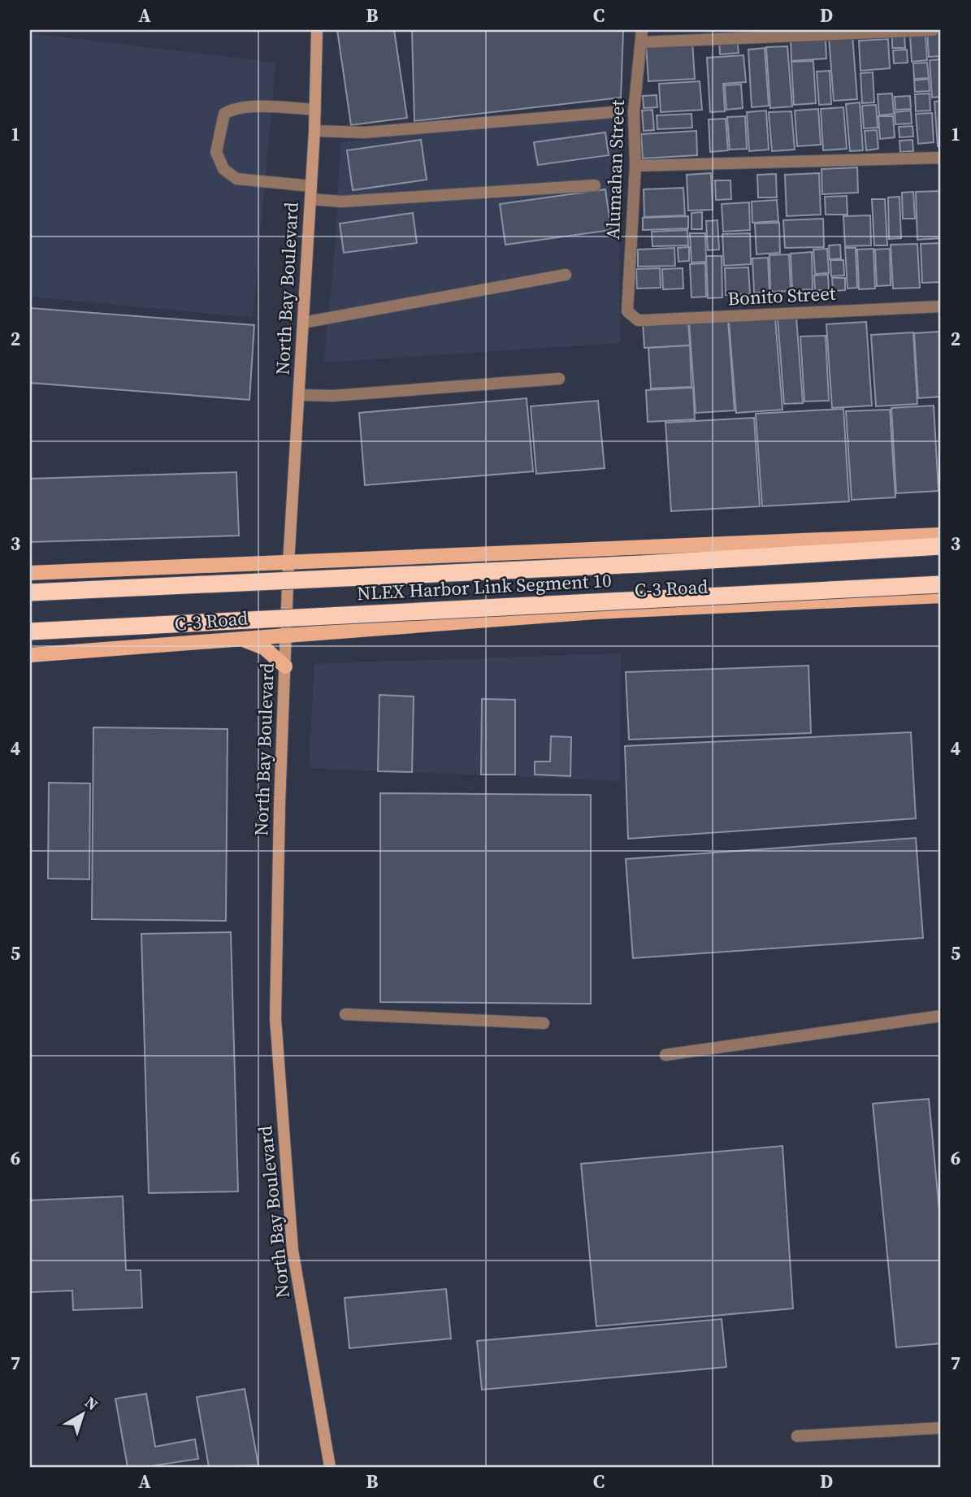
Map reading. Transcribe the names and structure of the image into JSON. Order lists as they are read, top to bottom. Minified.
{"streets":{"highway":["NLEX Harbor Link Segment 10"],"main road":["North Bay Boulevard","C-3 Road"],"street":["Alumahan Street","Bonito Street"]},"crossings":[["Alumahan Street","Bonito Street"],["North Bay Boulevard","C-3 Road"]],"north":"top right","grid":{"columns":["A","B","C","D"],"rows":["1","2","3","4","5","6","7"]}}
